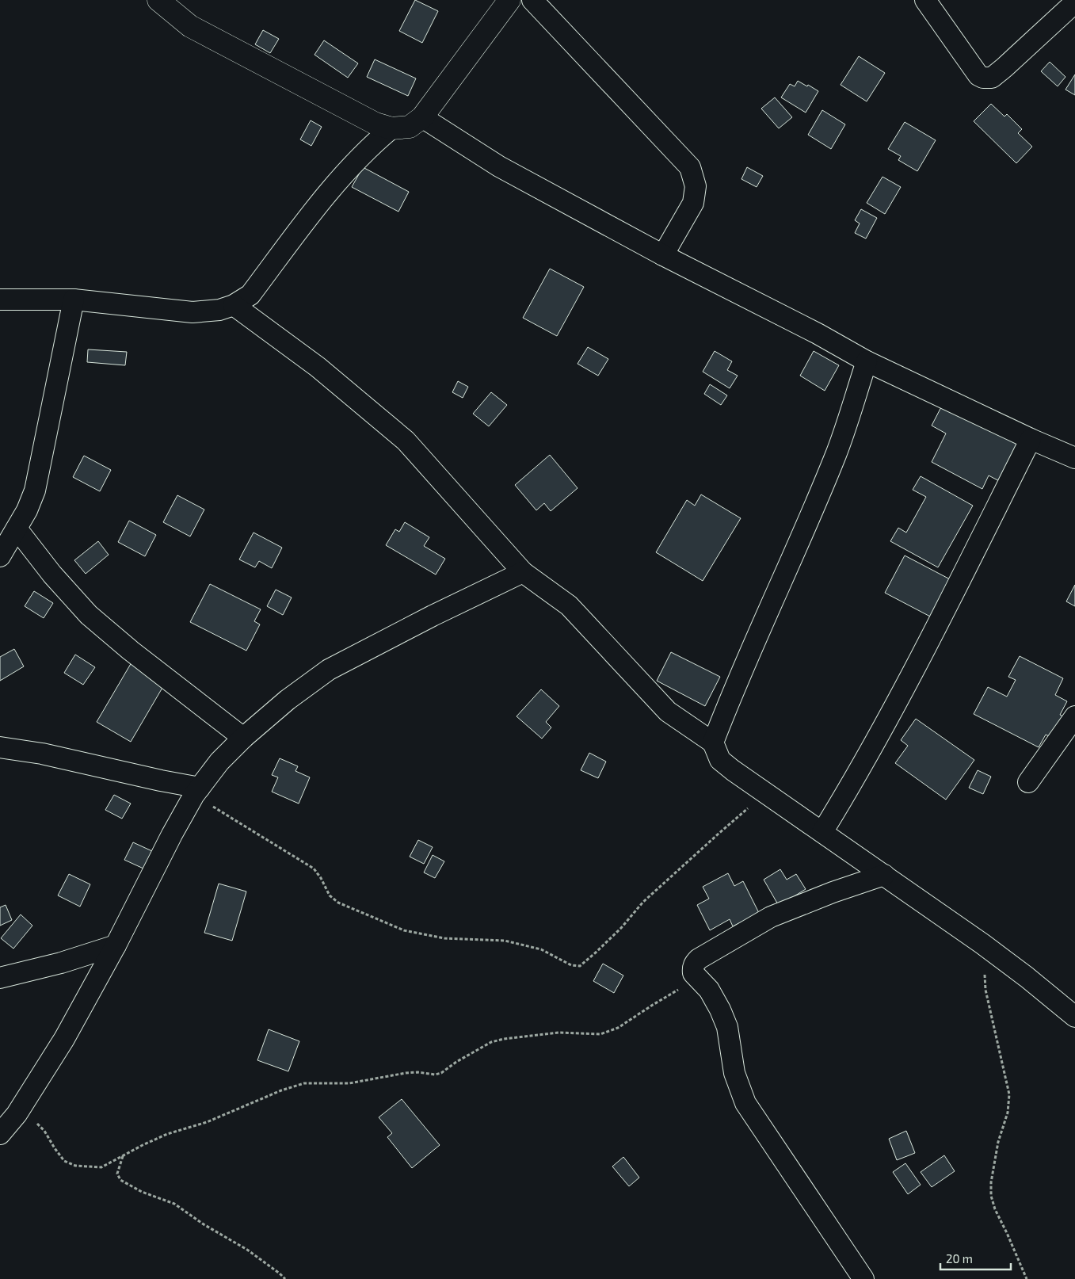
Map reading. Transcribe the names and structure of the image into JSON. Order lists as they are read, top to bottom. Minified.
{"scale_bar":"20 m"}
